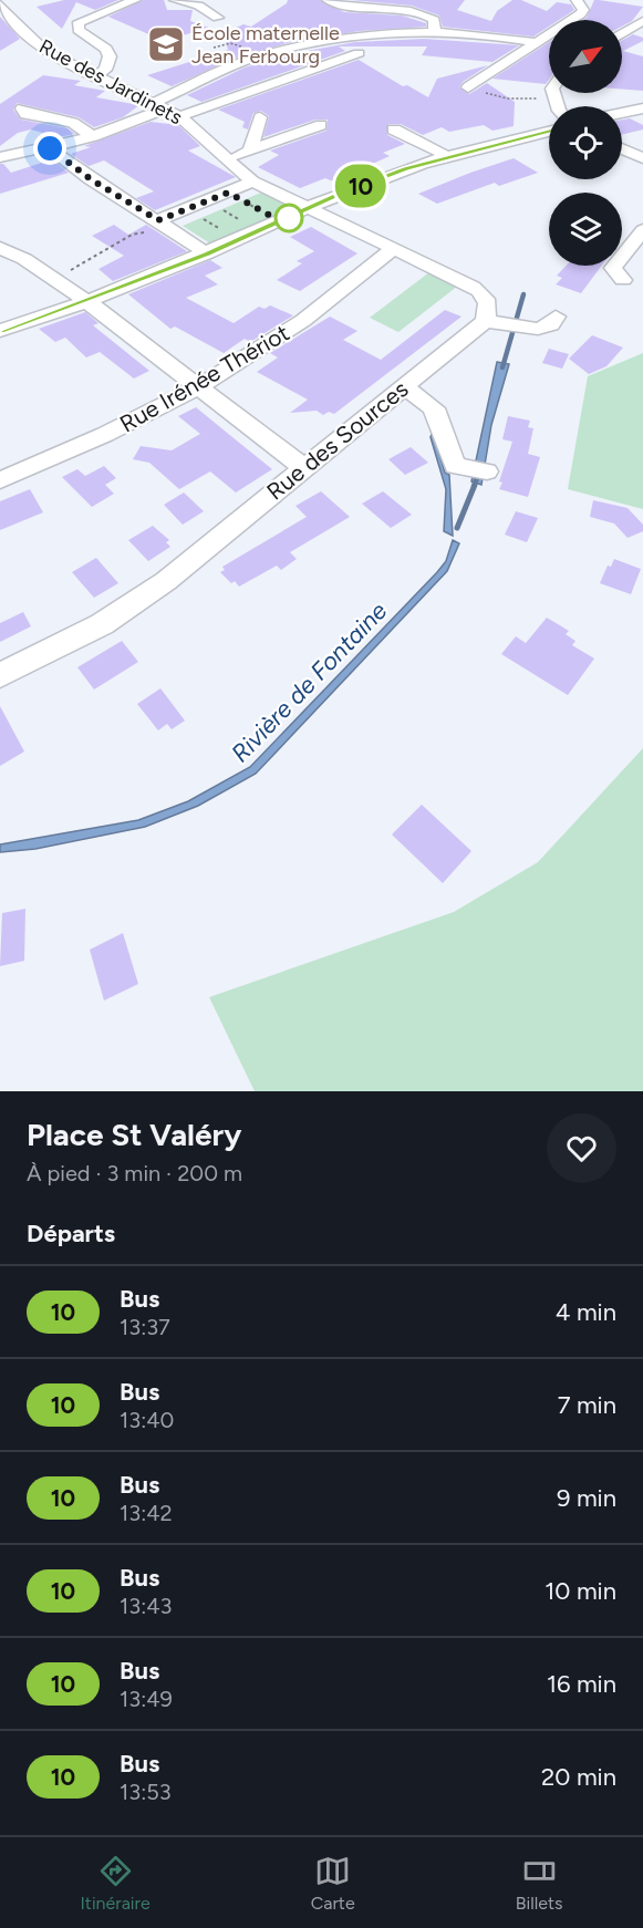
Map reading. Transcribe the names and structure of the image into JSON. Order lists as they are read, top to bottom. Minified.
{"streets":{"street":["Rue des Jardinets","Rue Irénée Thériot","Rue des Sources"]},"water":["Rivière de Fontaine"],"places":{"school or university":["École maternelle Jean Ferbourg"]},"lines":["bus line 10"],"north":"top right","page":{"on_map":"10","heading":[["Place St Valéry","À pied · 3 min · 200 m"],"Départs"],"list":[{"mark":"10","name":"Bus","note":"13:37","value":"4 min"},{"mark":"10","name":"Bus","note":"13:40","value":"7 min"},{"mark":"10","name":"Bus","note":"13:42","value":"9 min"},{"mark":"10","name":"Bus","note":"13:43","value":"10 min"},{"mark":"10","name":"Bus","note":"13:49","value":"16 min"},{"mark":"10","name":"Bus","note":"13:53","value":"20 min"}],"tabs":["Itinéraire","Carte","Billets"]}}
